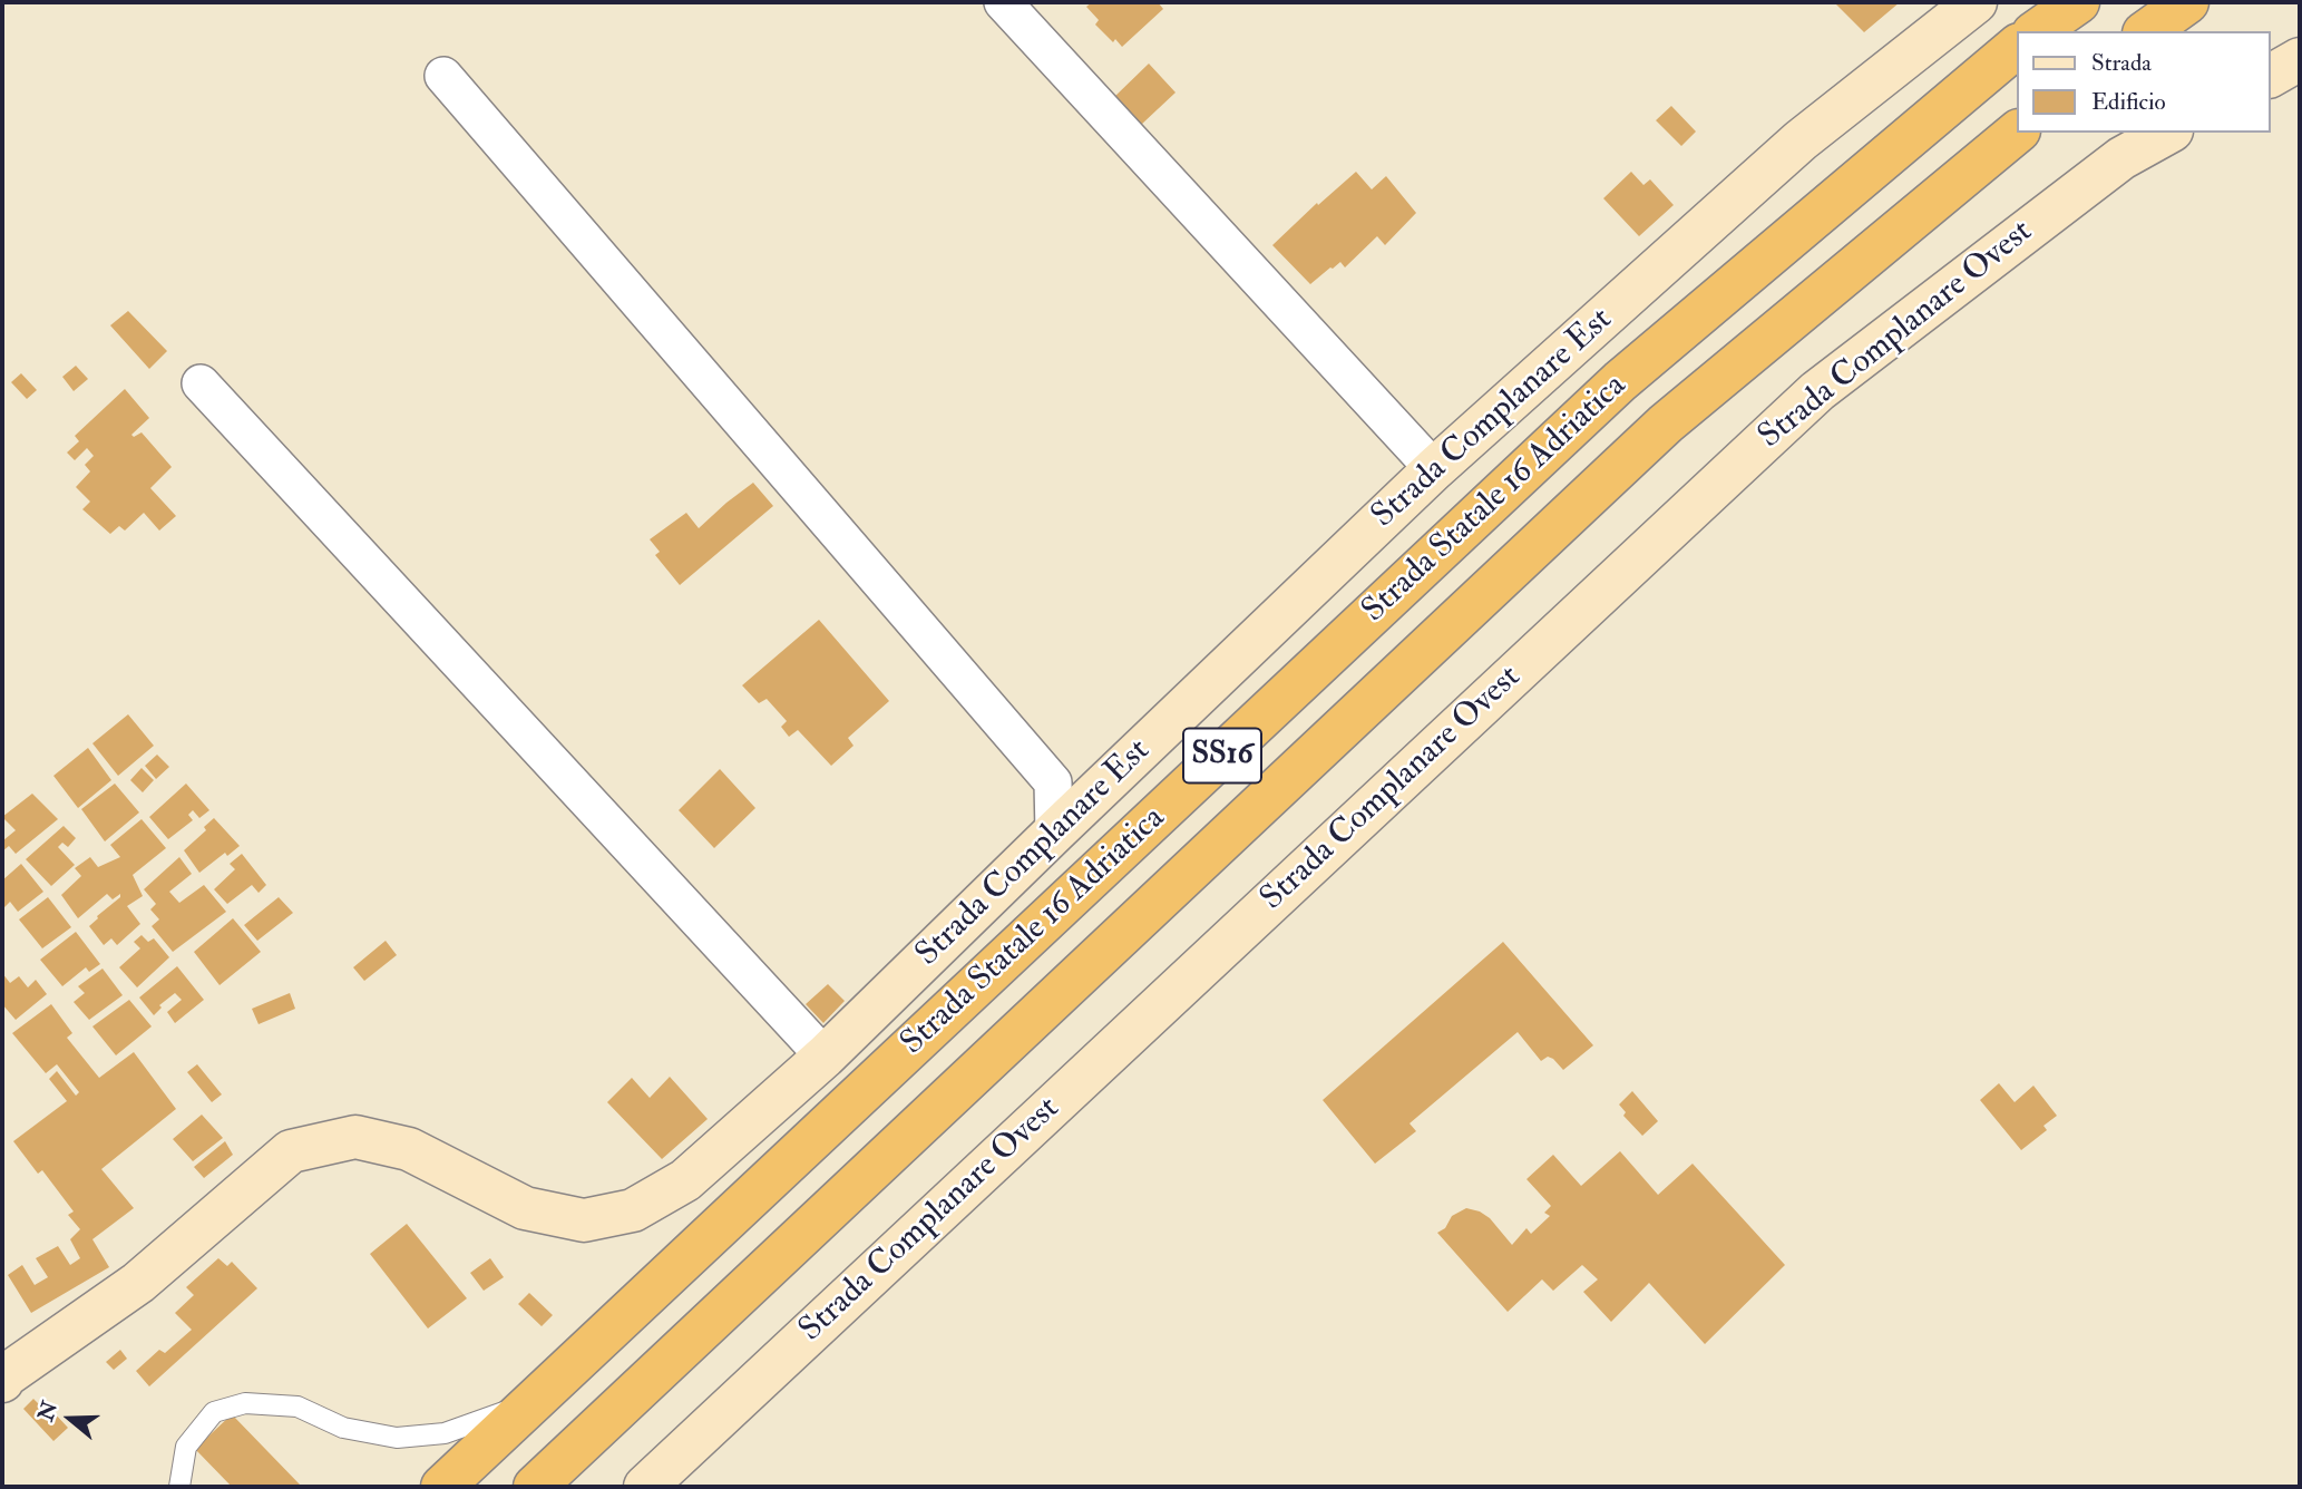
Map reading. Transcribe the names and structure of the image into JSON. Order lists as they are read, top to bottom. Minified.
{"streets":{"highway":["Strada Statale 16 Adriatica","SS16"],"street":["Strada Complanare Ovest","Strada Complanare Est"]},"legend":["Strada","Edificio"],"north":"left"}
